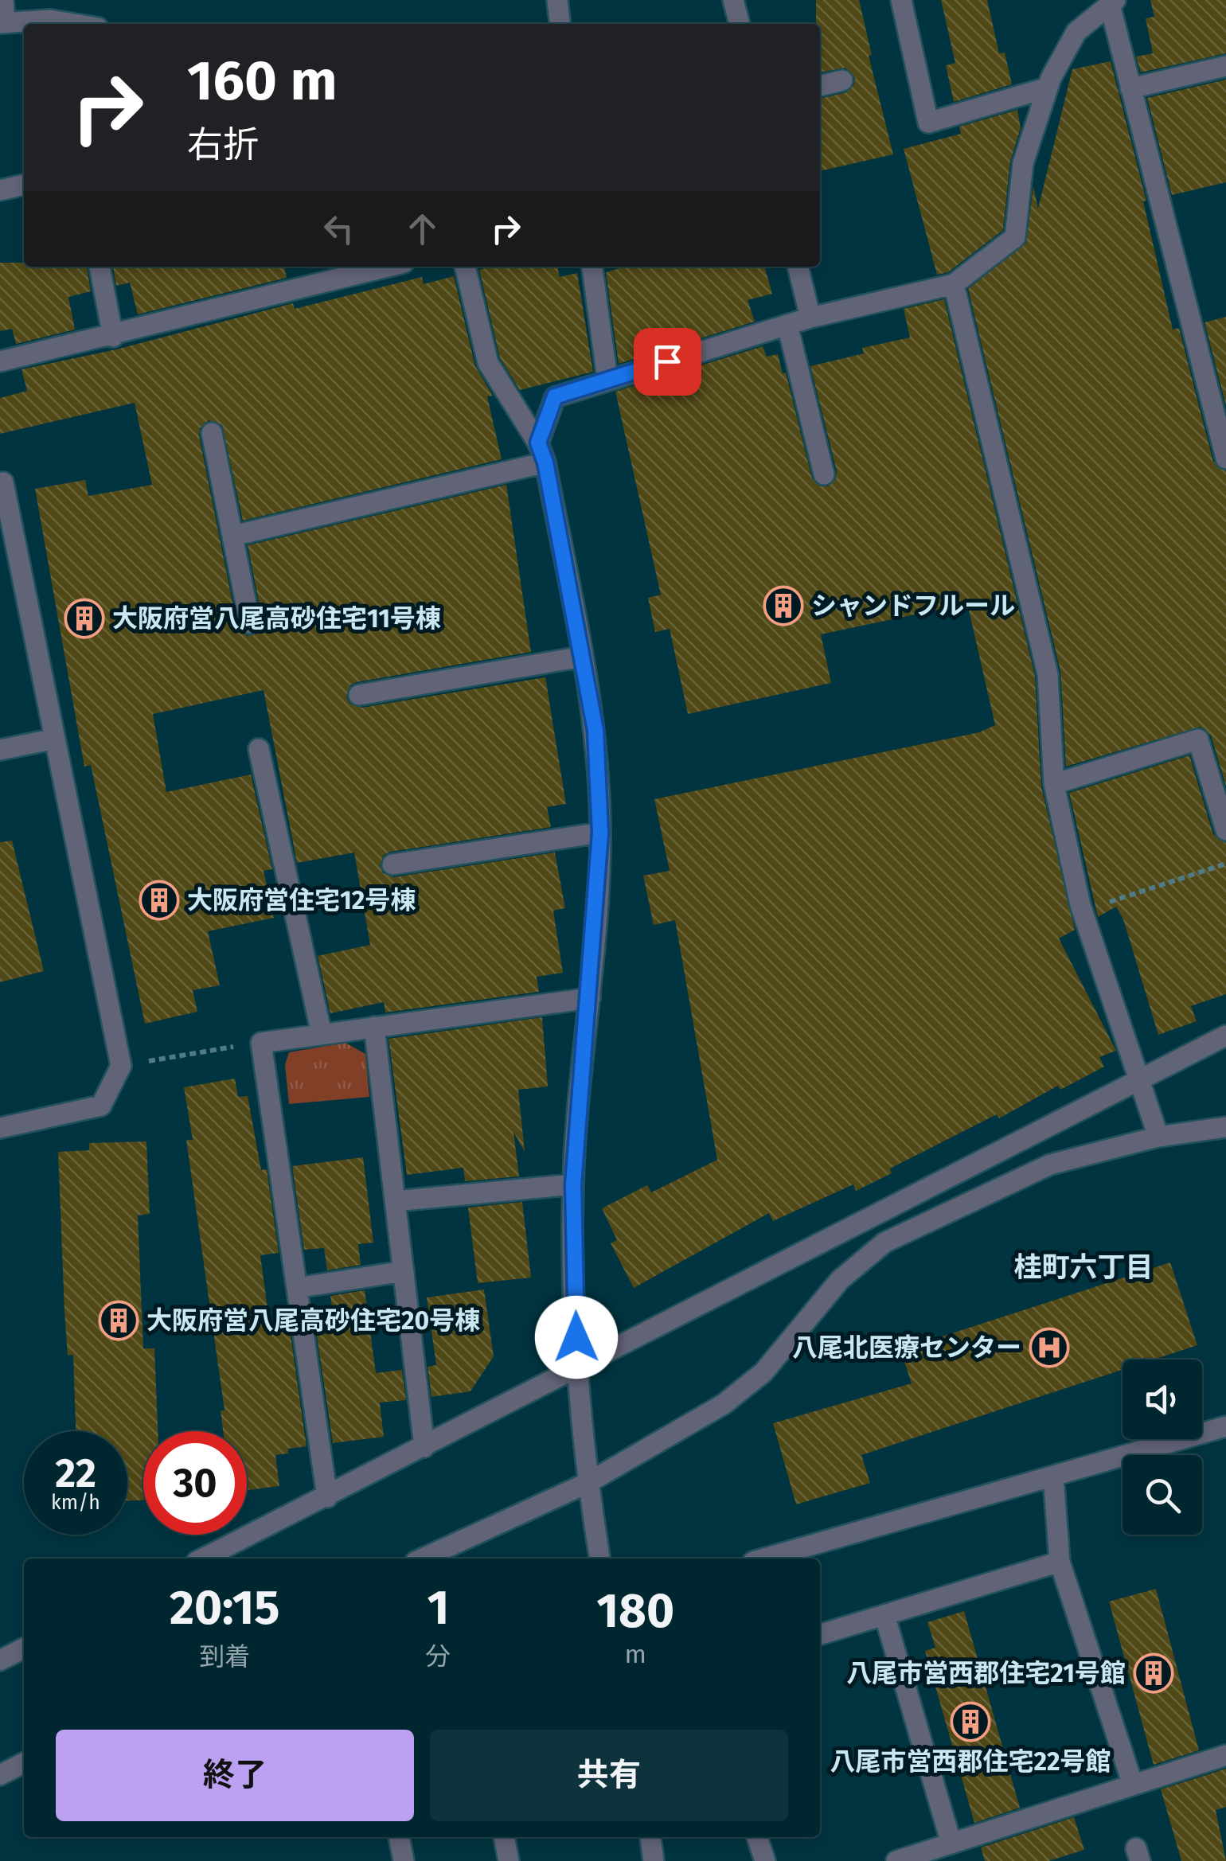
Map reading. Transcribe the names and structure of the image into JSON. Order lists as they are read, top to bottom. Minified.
{"districts":["桂町六丁目"],"places":{"building":["シャンドフルール","大阪府営八尾高砂住宅11号棟","大阪府営住宅12号棟","大阪府営八尾高砂住宅20号棟","八尾市営西郡住宅21号館","八尾市営西郡住宅22号館"],"hospital":["八尾北医療センター"]},"page":{"turn":["160 m","右折"],"speed":"22 km/h","limit":"30","eta":["20:15","到着","1","分","180","m"],"buttons":["終了","共有"]}}
